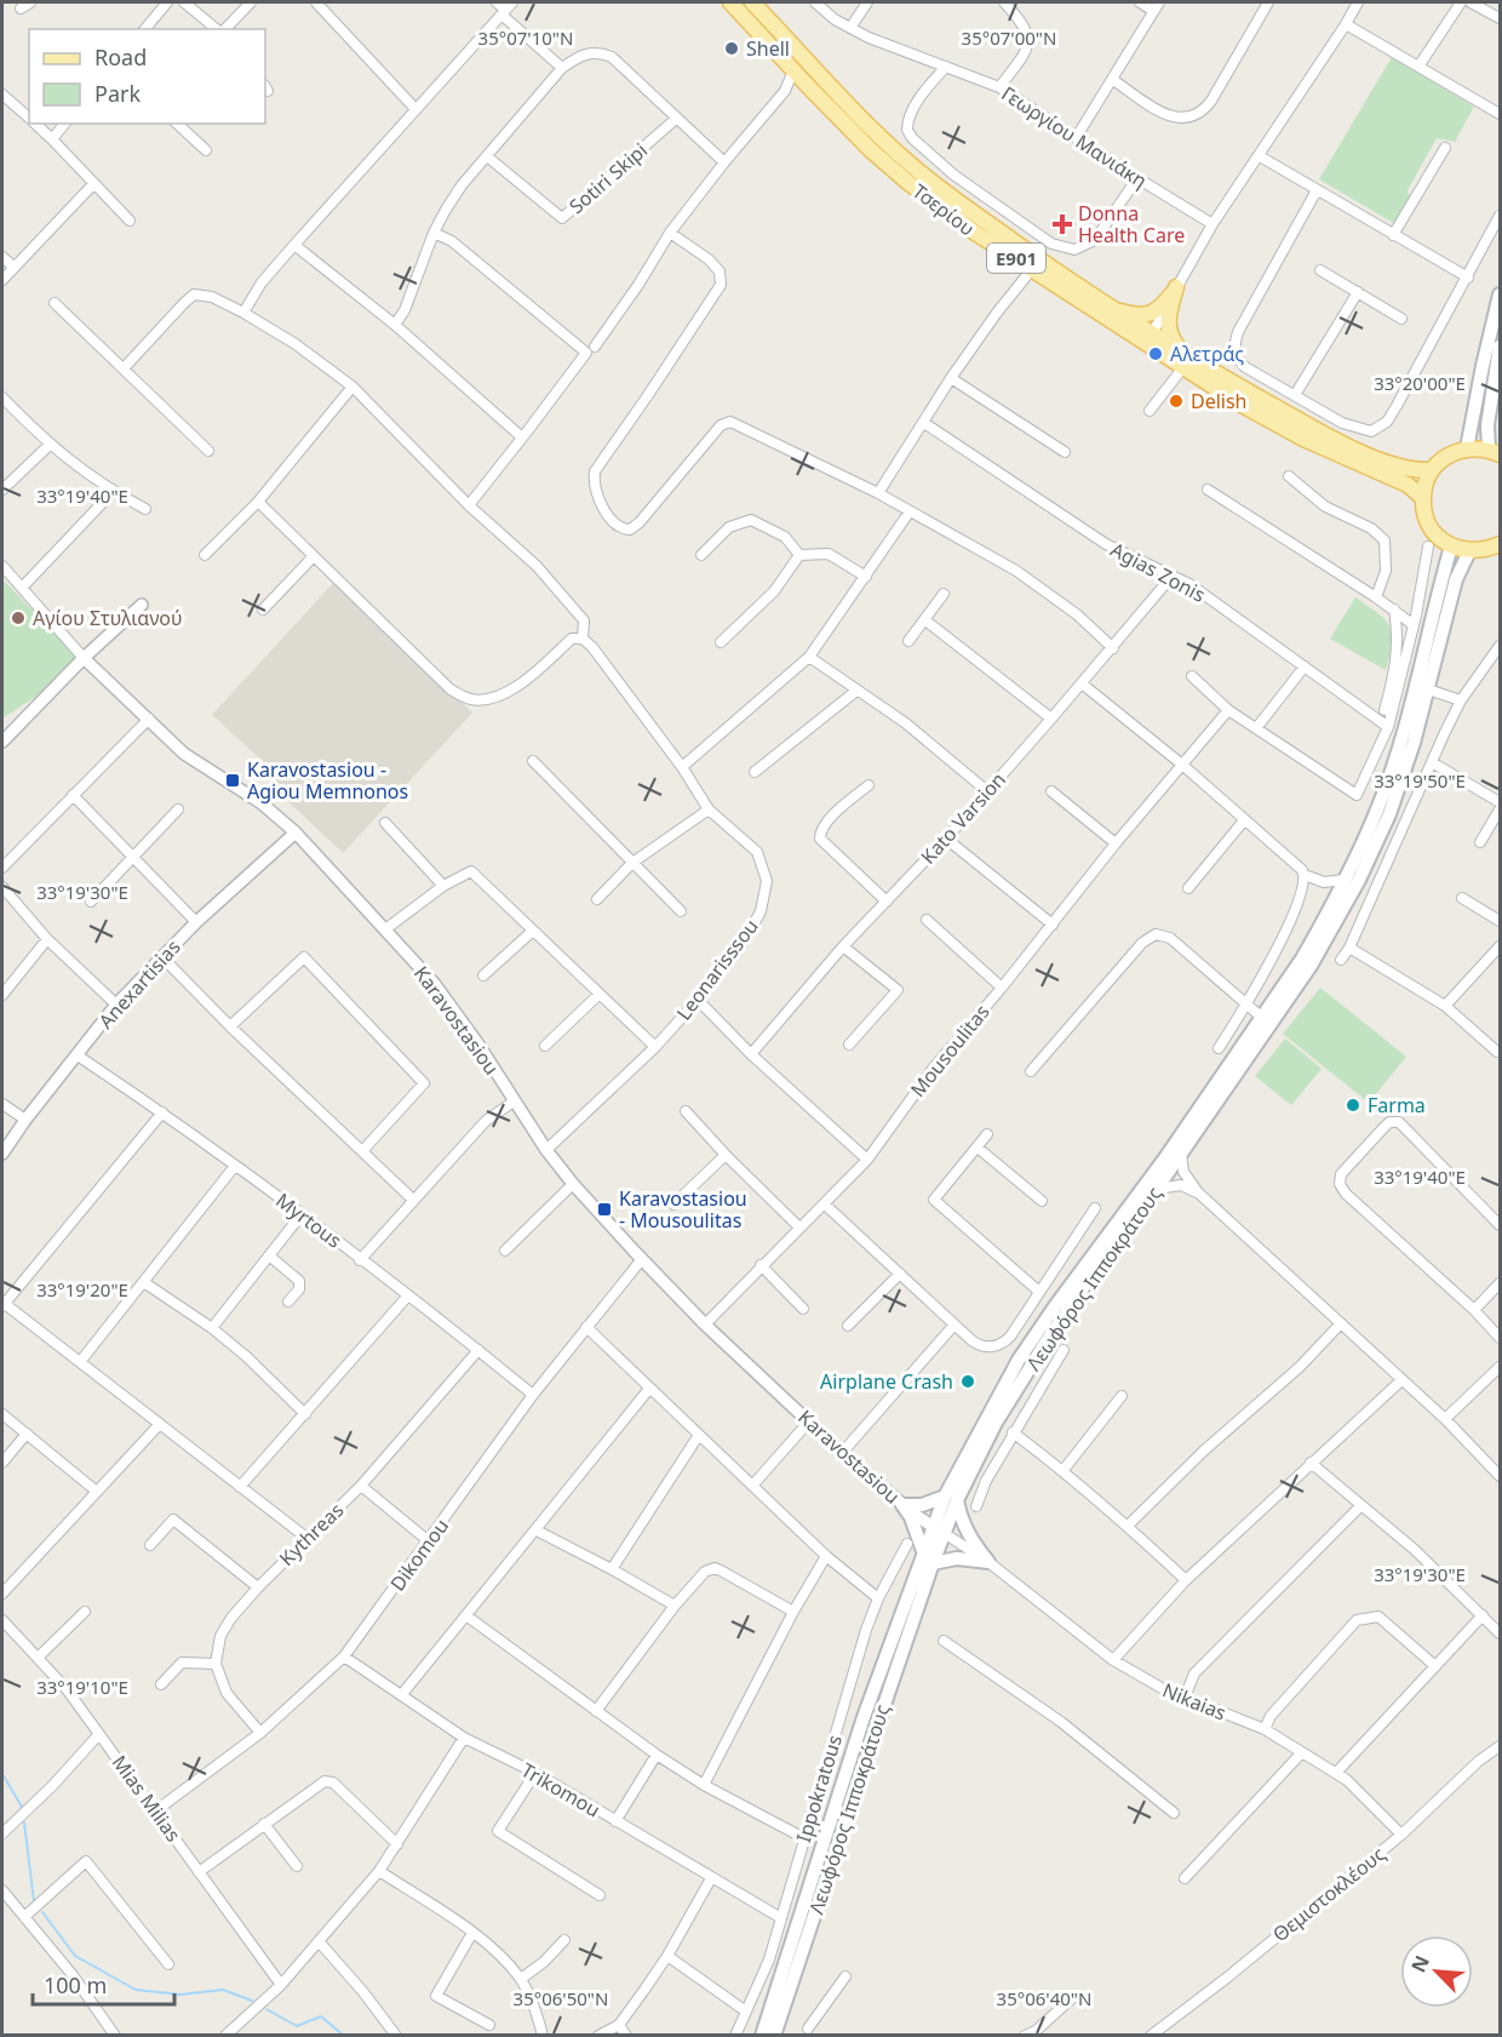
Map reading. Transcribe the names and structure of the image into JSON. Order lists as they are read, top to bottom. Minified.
{"streets":{"main road":["Τσερίου","E901","Λεωφόρος Ιπποκράτους"],"street":["Γεωργίου Μανιάκη","Sotiri Skipi","Agias Zonis","Kato Varsion","Leonarisssou","Anexartisias","Karavostasiou","Mousoulitas","Myrtous","Kythreas","Dikomou","Nikaias","Ippokratous","Trikomou","Mias Milias","Θεμιστοκλέους"]},"crossings":[["Τσερίου","E901"],["Agias Zonis","Kato Varsion"],["Leonarisssou","Karavostasiou"],["Anexartisias","Karavostasiou"],["Anexartisias","Myrtous"],["Karavostasiou","Mousoulitas"],["Karavostasiou","Λεωφόρος Ιπποκράτους"],["Karavostasiou","Dikomou"],["Karavostasiou","Nikaias"],["Myrtous","Kythreas"],["Myrtous","Dikomou"],["Λεωφόρος Ιπποκράτους","Nikaias"],["Dikomou","Trikomou"],["Dikomou","Mias Milias"],["Nikaias","Θεμιστοκλέους"],["Ippokratous","Trikomou"]],"places":{"other":["Shell","Αλετράς","Delish","Αγίου Στυλιανού","Farma","Airplane Crash"],"health":["Donna Health Care"],"transit":["Karavostasiou - Agiou Memnonos","Karavostasiou - Mousoulitas"]},"legend":["Road","Park"],"scale_bar":"100 m","north":"top left","coordinates":["35°07'10\"N","35°07'00\"N","33°20'00\"E","33°19'40\"E","33°19'50\"E","33°19'30\"E","33°19'20\"E","33°19'10\"E","35°06'50\"N","35°06'40\"N"]}
